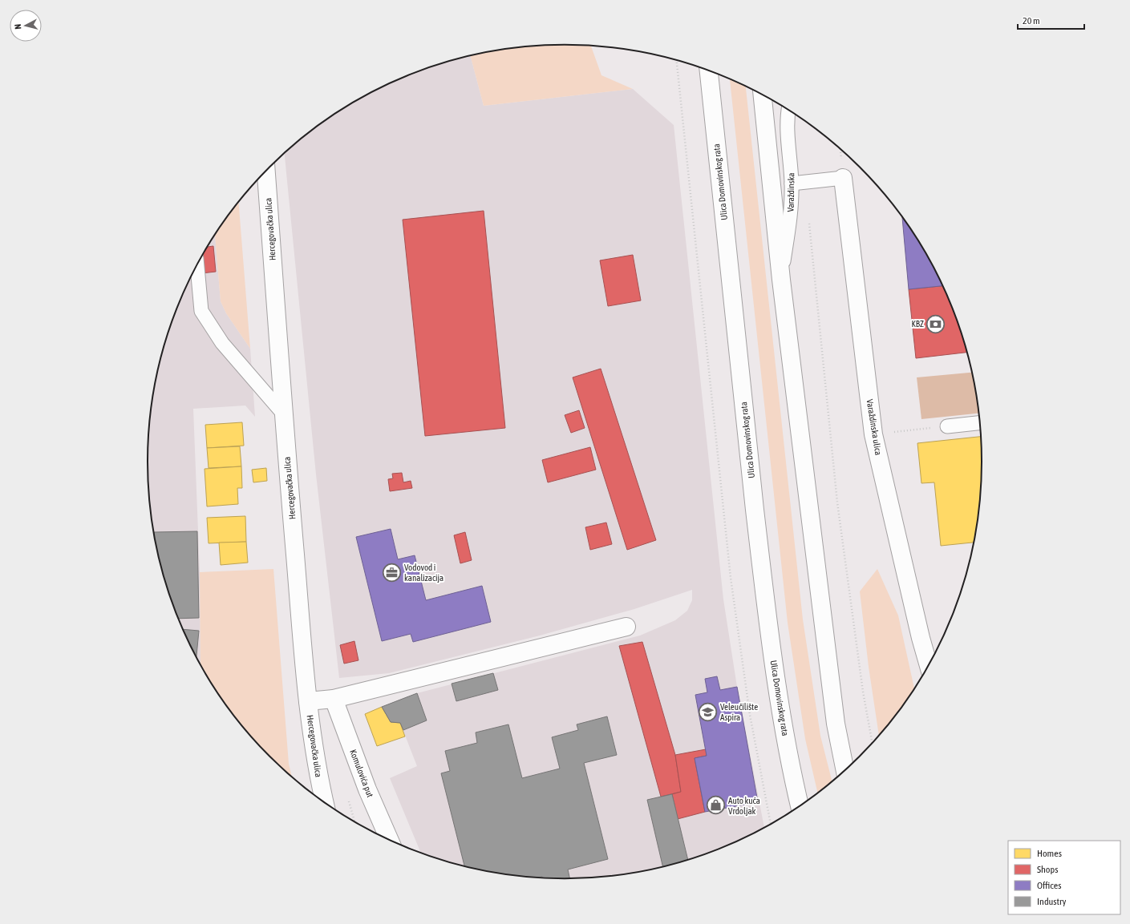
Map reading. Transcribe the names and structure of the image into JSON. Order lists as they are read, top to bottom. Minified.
{"streets":{"street":["Ulica Domovinskog rata","Hercegovačka ulica","Varaždinska ulica","Komulovića put"],"lane":["Varaždinska"]},"places":{"bank":["KBZ"],"office":["Vodovod i kanalizacija"],"school or university":["Veleučilište Aspira"],"shop":["Auto kuća Vrdoljak"]},"legend":["Homes","Shops","Offices","Industry"],"scale_bar":"20 m","north":"left"}
